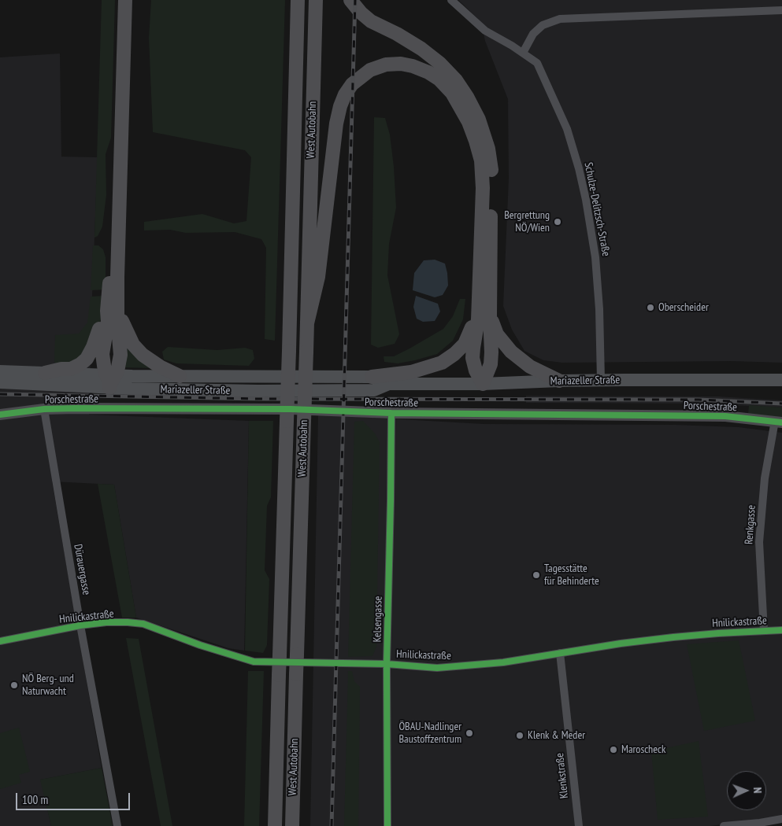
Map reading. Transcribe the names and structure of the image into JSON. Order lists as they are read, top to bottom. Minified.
{"streets":{"highway":["West Autobahn"],"main road":["Mariazeller Straße"],"street":["Schulze-Delitzsch-Straße","Porschestraße","Renkgasse","Dürauergasse","Hnilickastraße","Kelsengasse","Klenkstraße"]},"crossings":[["Schulze-Delitzsch-Straße","Mariazeller Straße"],["Porschestraße","Renkgasse"],["Porschestraße","Dürauergasse"],["Porschestraße","Kelsengasse"],["Renkgasse","Hnilickastraße"],["Dürauergasse","Hnilickastraße"],["Hnilickastraße","Kelsengasse"],["Hnilickastraße","Klenkstraße"]],"places":["Bergrettung NÖ/Wien","Oberscheider","Tagesstätte für Behinderte","NÖ Berg- und Naturwacht","ÖBAU-Nadlinger Baustoffzentrum","Klenk & Meder","Maroscheck"],"scale_bar":"100 m","north":"right"}
